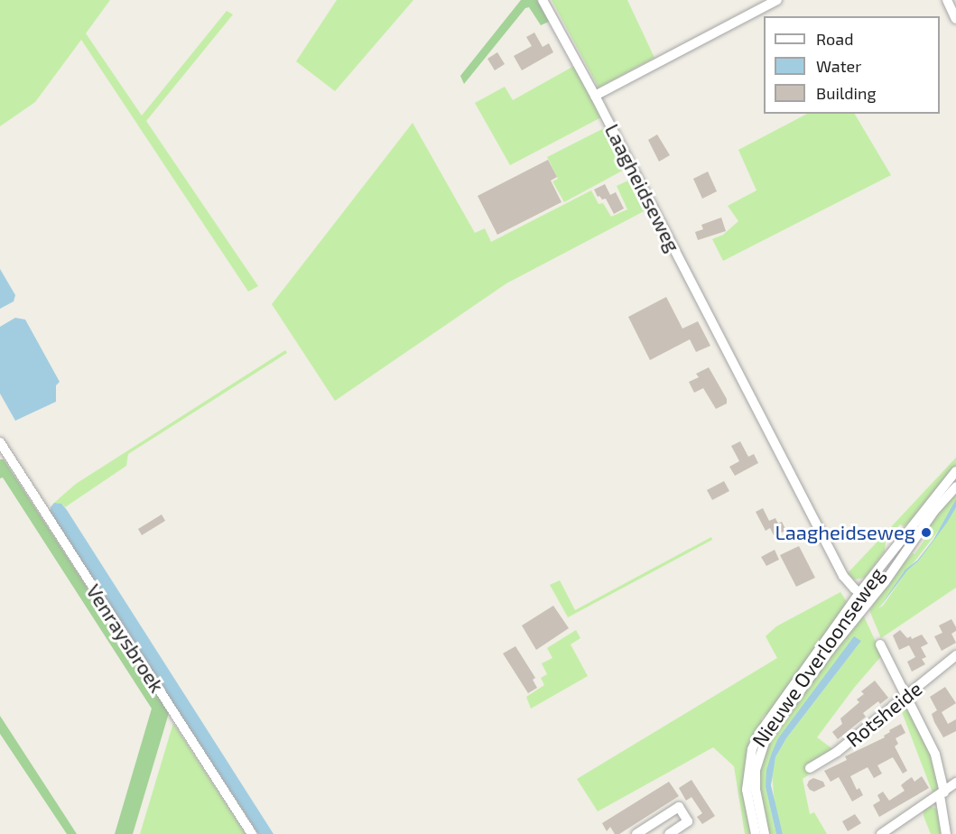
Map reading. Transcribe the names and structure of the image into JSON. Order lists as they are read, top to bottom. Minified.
{"streets":{"street":["Laagheidseweg","Venraysbroek","Nieuwe Overloonseweg","Rotsheide"]},"crossings":[["Laagheidseweg","Nieuwe Overloonseweg"]],"places":["Laagheidseweg"],"legend":["Road","Water","Building"]}
